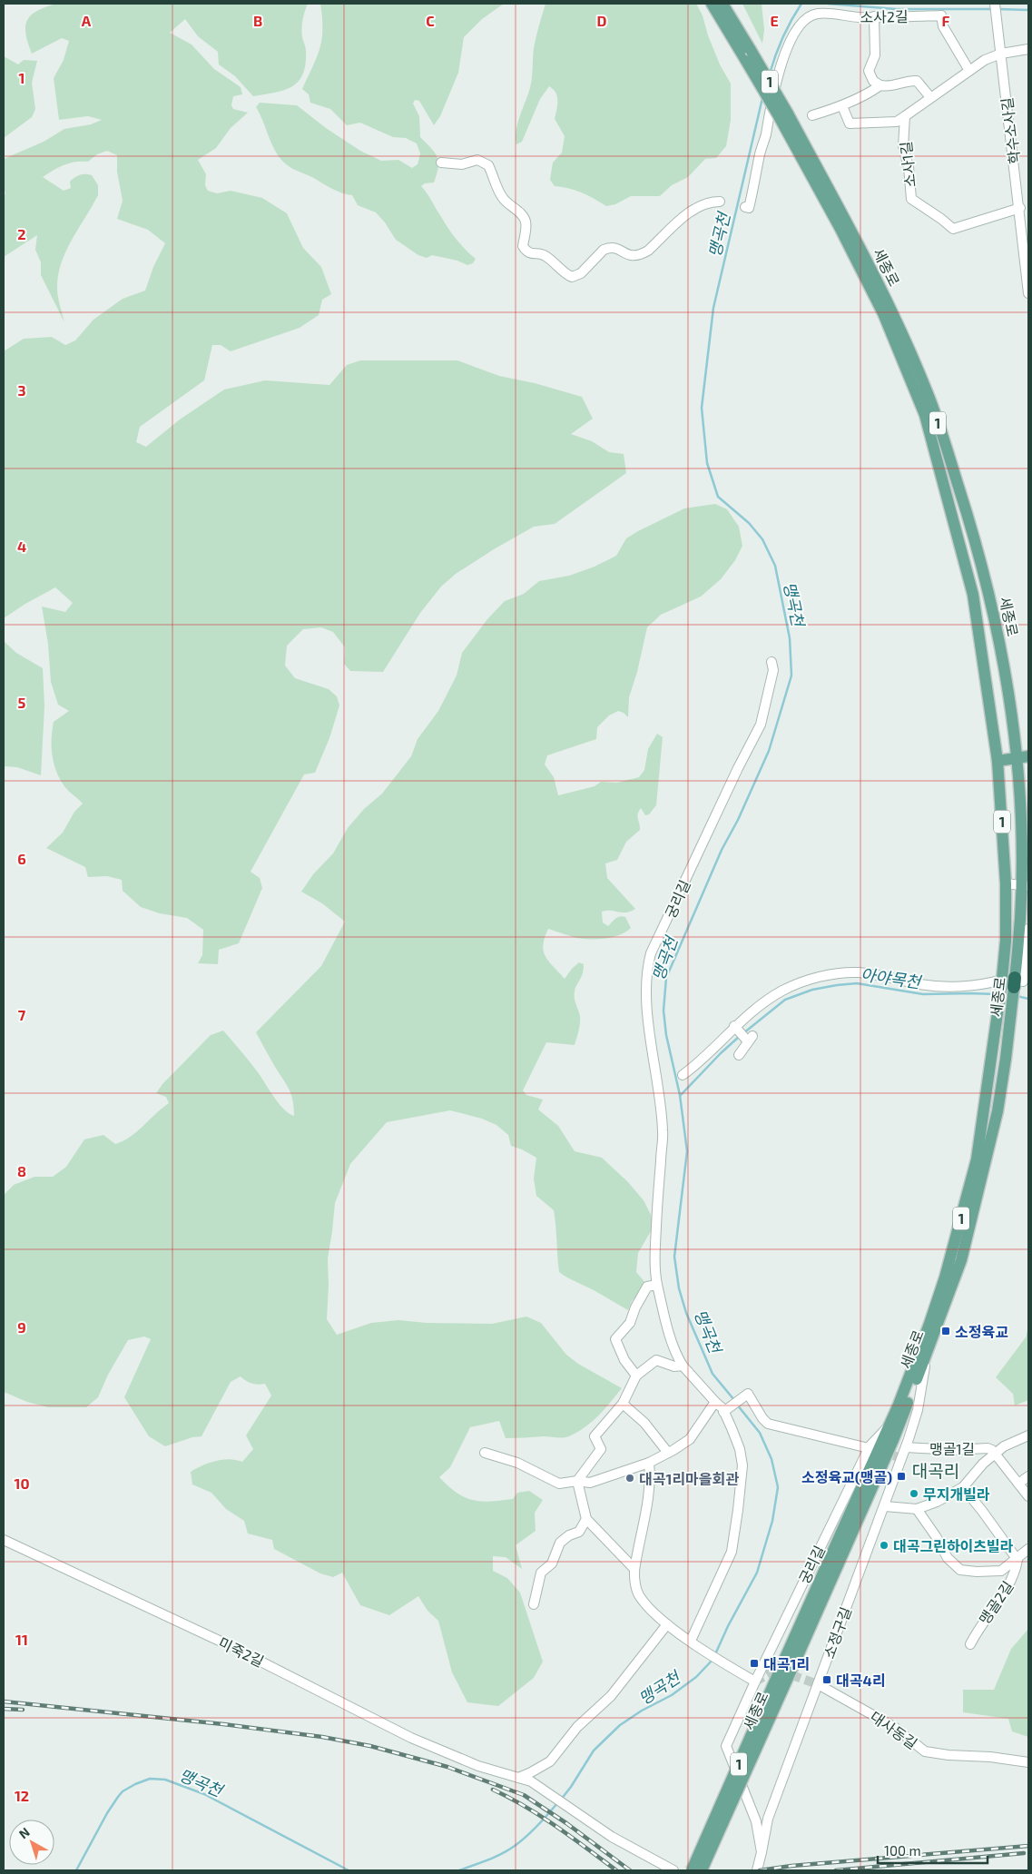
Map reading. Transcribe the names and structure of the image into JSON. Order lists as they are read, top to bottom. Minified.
{"streets":{"main road":["1","세종로"],"street":["소사2길","학수소사길","소사1길","궁리길","맹골1길","맹골2길","소정구길","미죽2길","대사동길"]},"crossings":[["소사2길","소사1길"],["1","세종로"],["학수소사길","소사1길"],["세종로","궁리길"],["세종로","소정구길"],["궁리길","소정구길"],["맹골1길","맹골2길"],["맹골1길","소정구길"],["소정구길","대사동길"]],"districts":["대곡리"],"water":["맹곡천","아야목천"],"places":{"transit":["소정육교","소정육교(맹골)","대곡1리","대곡4리"],"other":["대곡1리마을회관","무지개빌라","대곡그린하이츠빌라"]},"scale_bar":"100 m","north":"top left","grid":{"columns":["A","B","C","D","E","F"],"rows":["1","2","3","4","5","6","7","8","9","10","11","12"]}}
